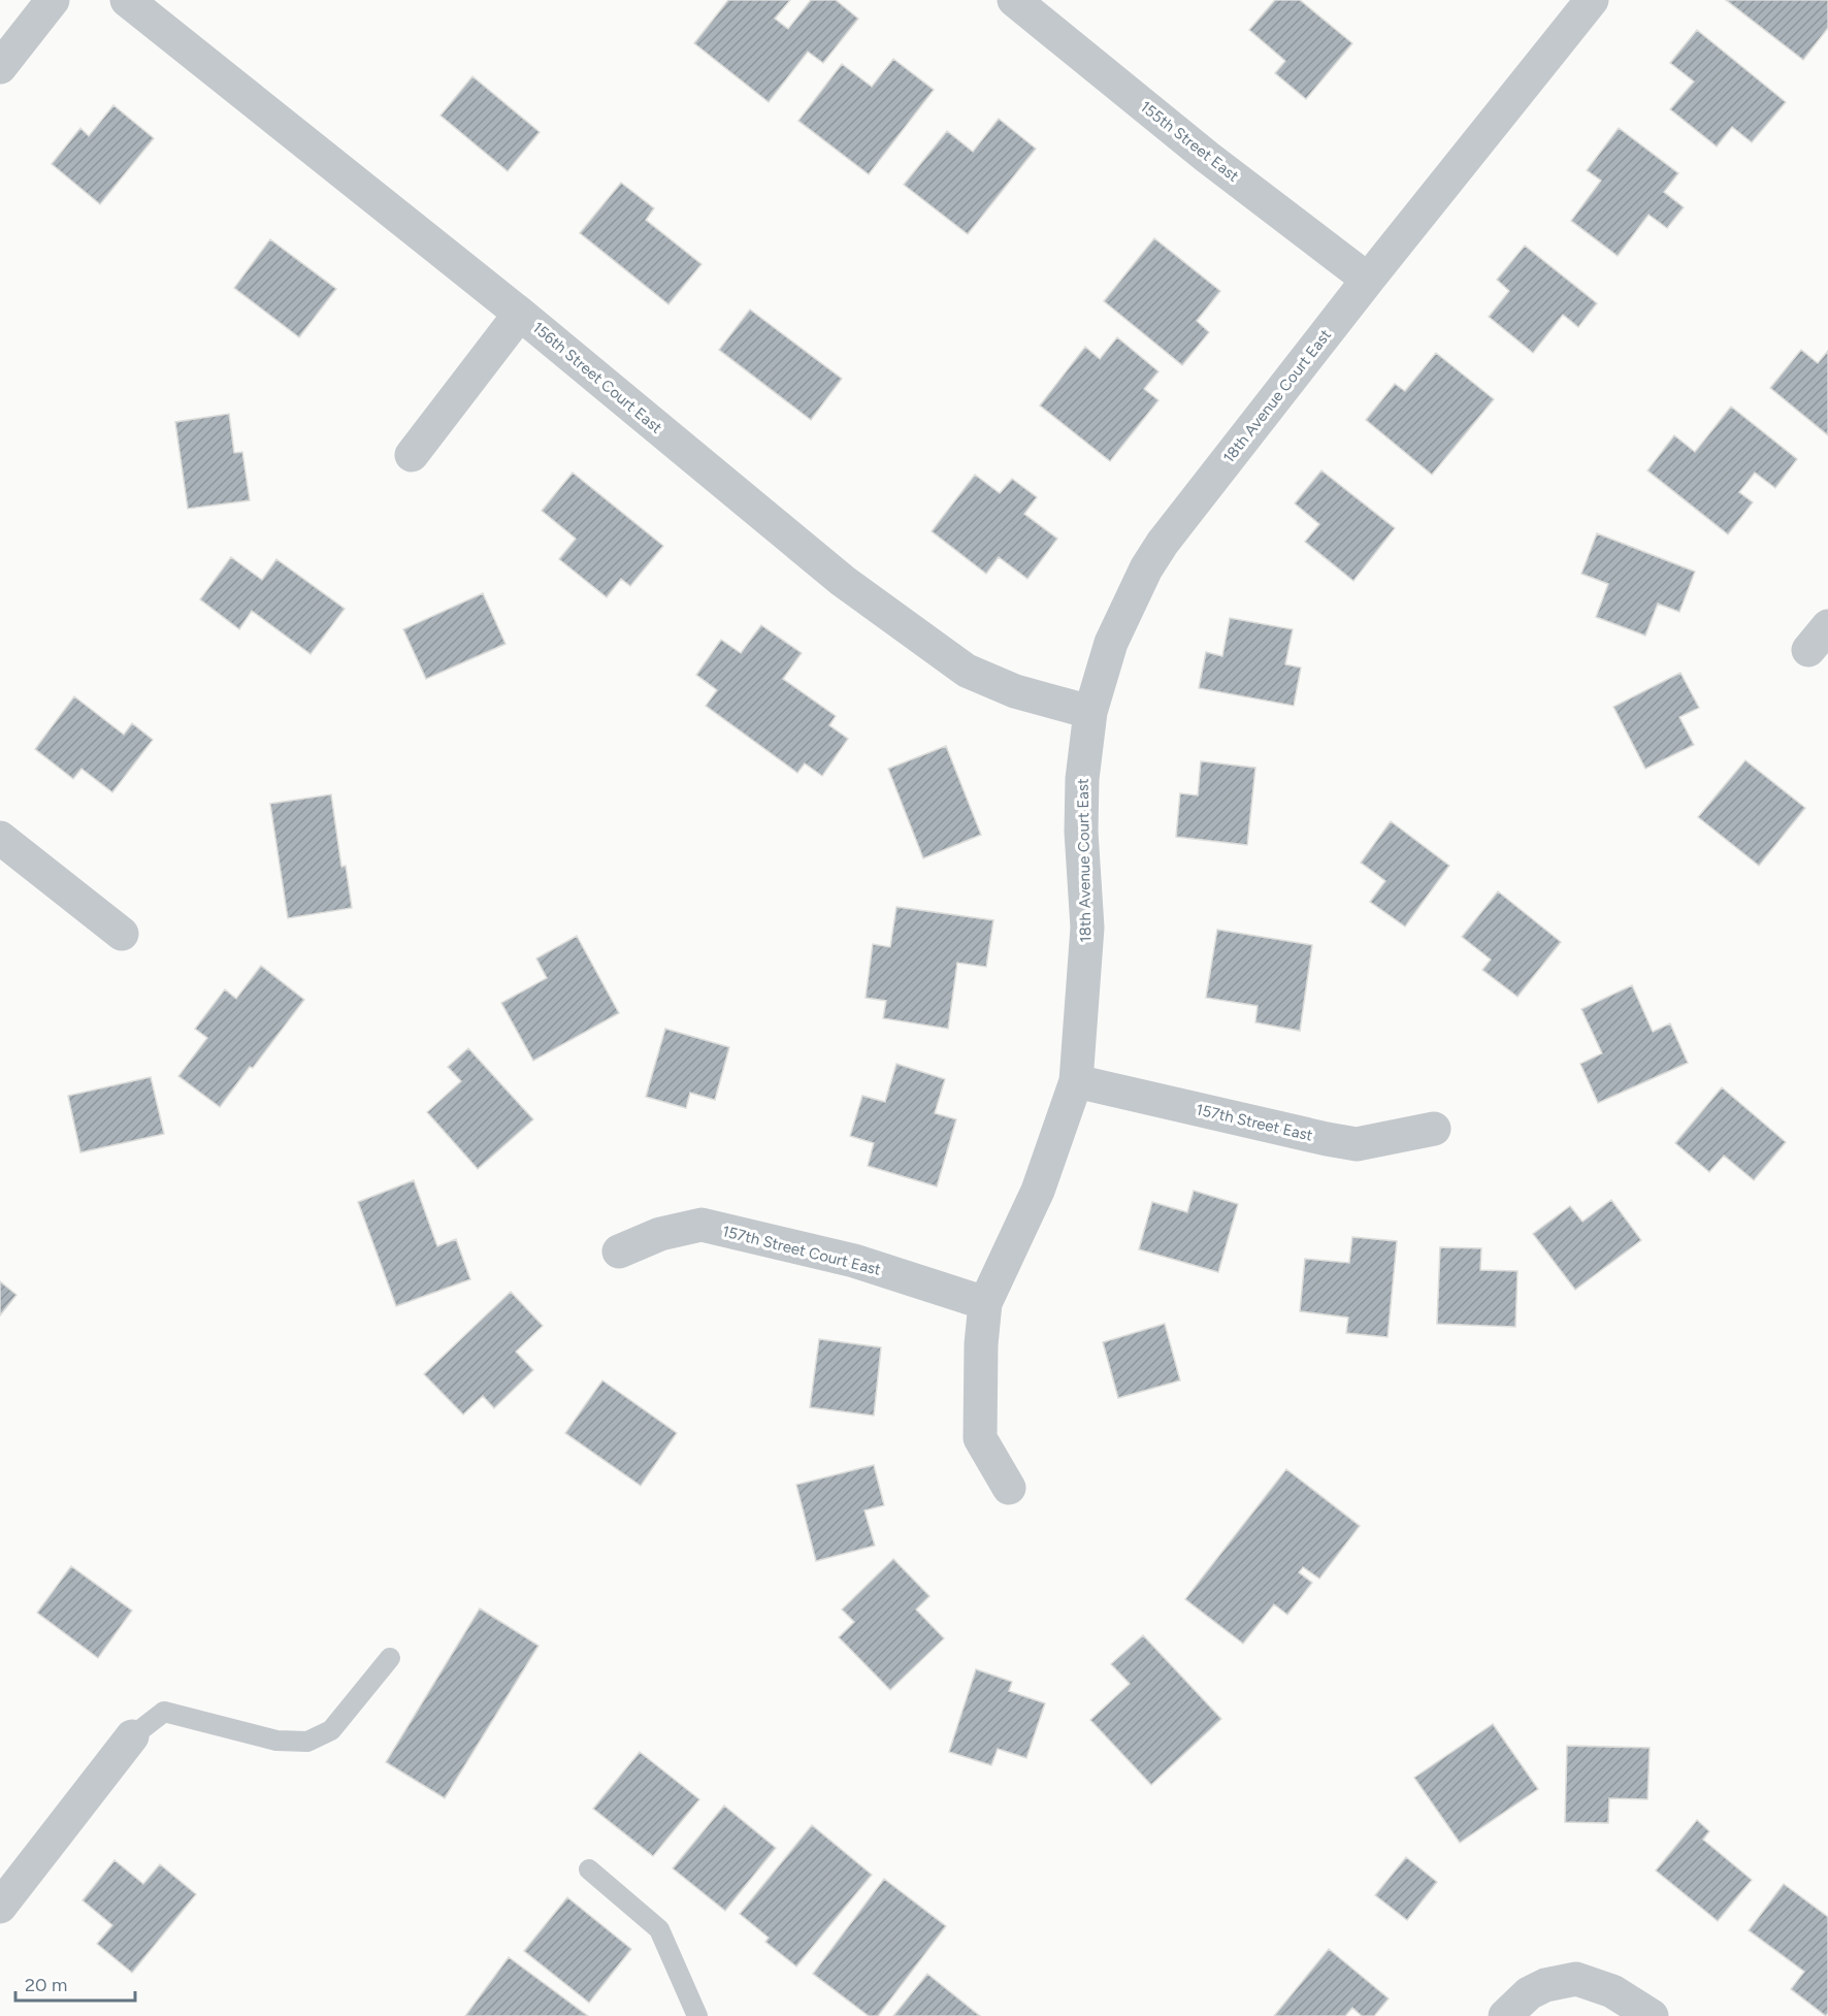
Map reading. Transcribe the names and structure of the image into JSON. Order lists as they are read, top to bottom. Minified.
{"streets":{"street":["155th Street East","156th Street Court East","18th Avenue Court East","157th Street East","157th Street Court East"]},"crossings":[["155th Street East","18th Avenue Court East"],["156th Street Court East","18th Avenue Court East"],["18th Avenue Court East","157th Street East"],["18th Avenue Court East","157th Street Court East"]],"scale_bar":"20 m"}
